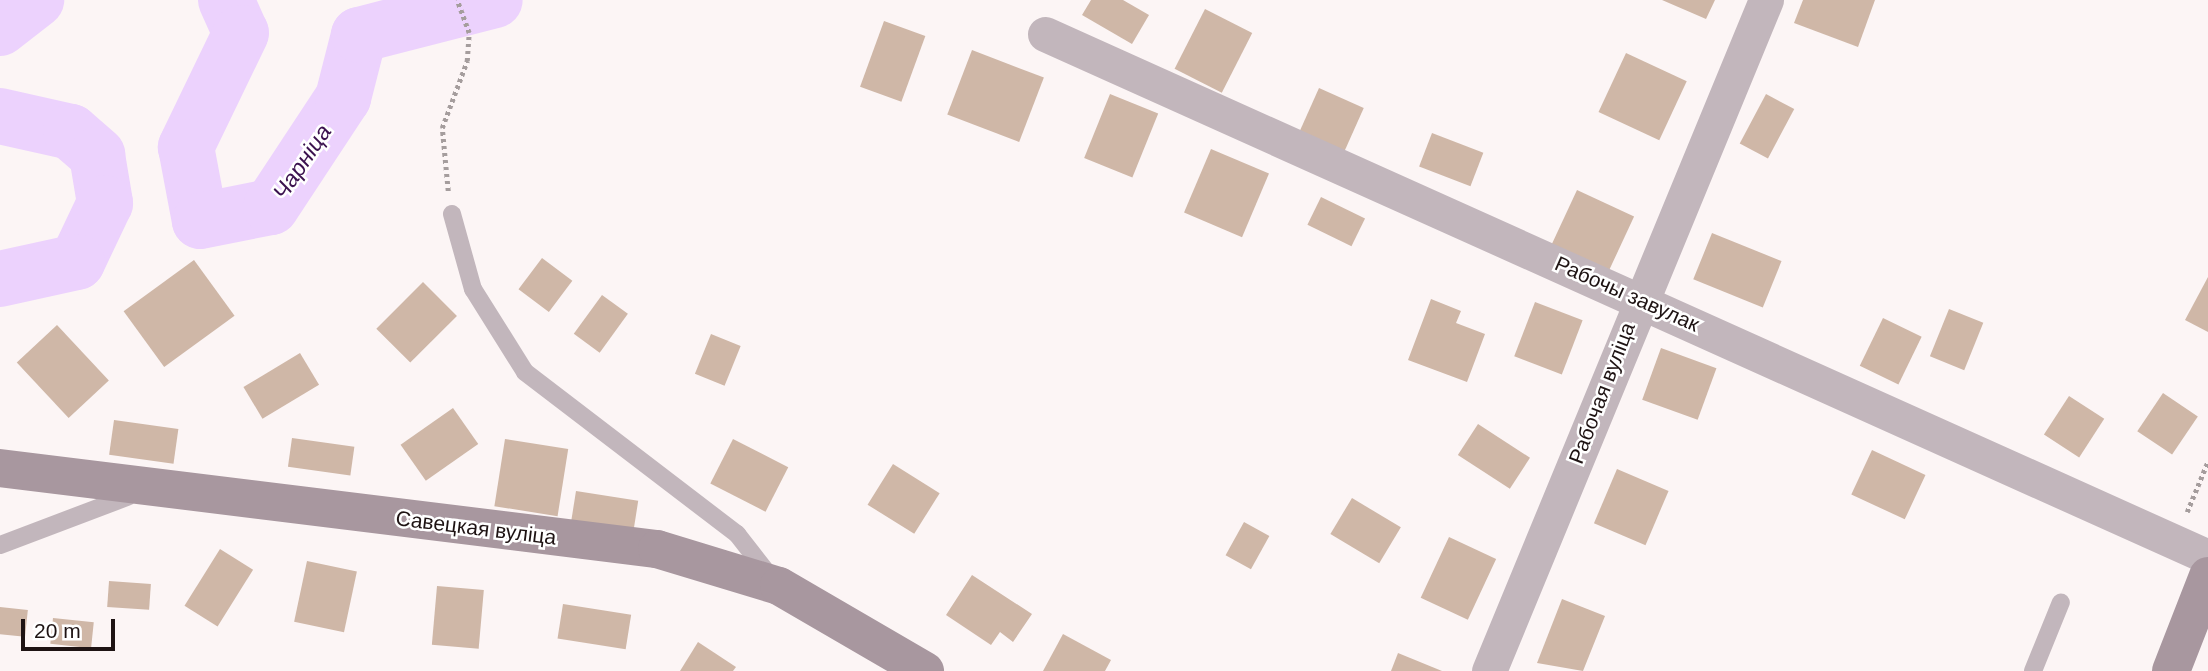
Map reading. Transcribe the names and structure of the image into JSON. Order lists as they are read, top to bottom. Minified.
{"streets":{"main road":["Савецкая вуліца"],"street":["Рабочы завулак","Рабочая вуліца"]},"crossings":[["Рабочы завулак","Рабочая вуліца"]],"water":["Чарніца"],"scale_bar":"20 m"}
